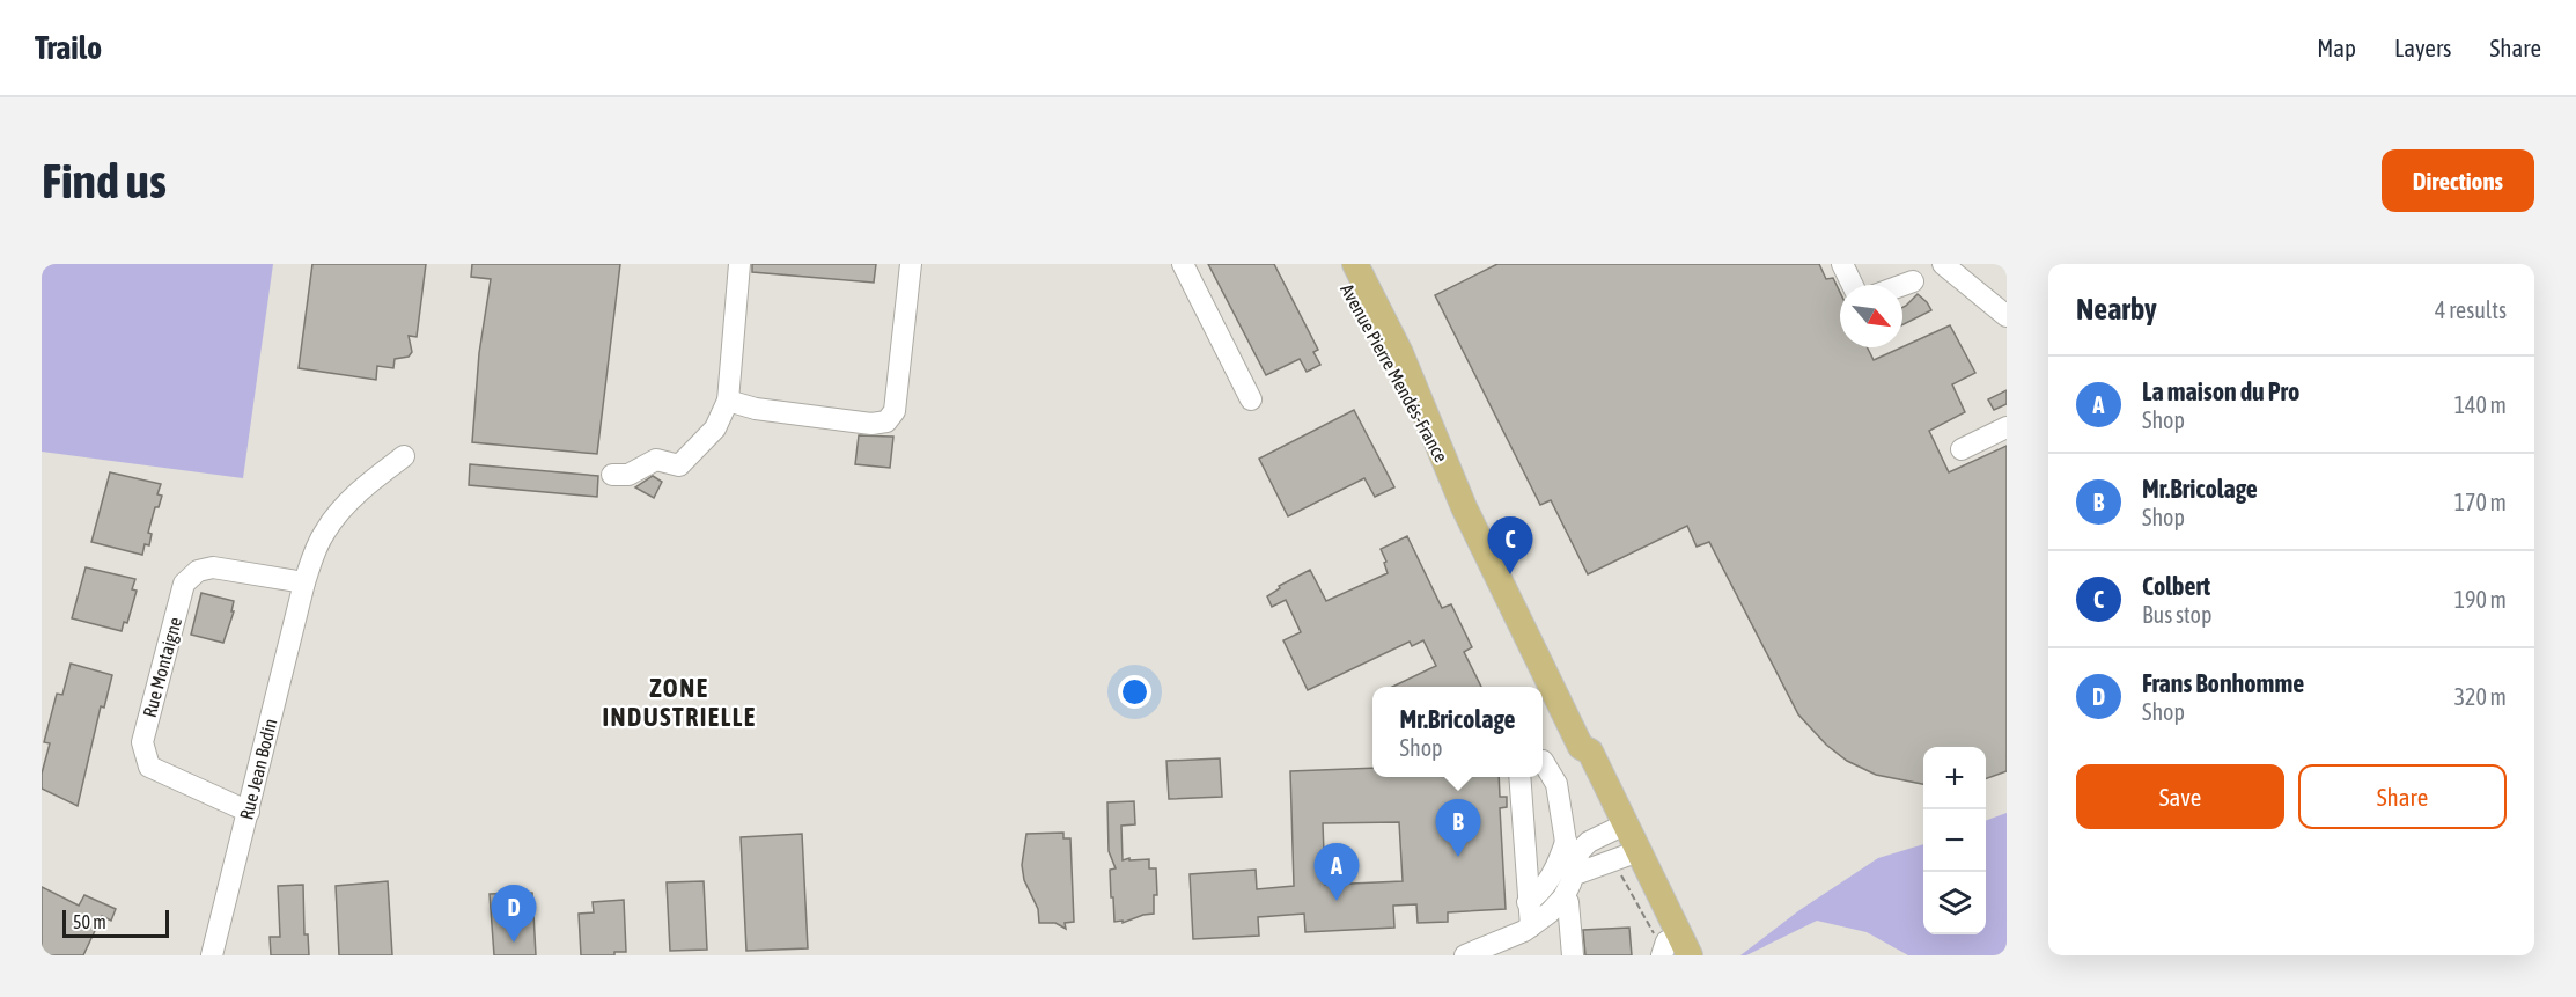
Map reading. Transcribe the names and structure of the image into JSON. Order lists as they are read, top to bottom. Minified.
{"streets":{"main road":["Avenue Pierre Mendés-France"],"street":["Rue Montaigne","Rue Jean Bodin"]},"crossings":[["Rue Montaigne","Rue Jean Bodin"]],"districts":["ZONE INDUSTRIELLE"],"scale_bar":"50 m","north":"bottom right","page":{"header":"Trailo","nav":["Map","Layers","Share"],"buttons":["Directions",["Save","Share"]],"title":"Find us","heading":["Nearby","4 results"],"list":[{"mark":"A","name":"La maison du Pro","note":"Shop","value":"140 m"},{"mark":"B","name":"Mr.Bricolage","note":"Shop","value":"170 m"},{"mark":"C","name":"Colbert","note":"Bus stop","value":"190 m"},{"mark":"D","name":"Frans Bonhomme","note":"Shop","value":"320 m"}],"pins":["C","B","A","D"],"popup":["Mr.Bricolage","Shop"],"map_buttons":["+","−"],"scale":"50 m"}}
